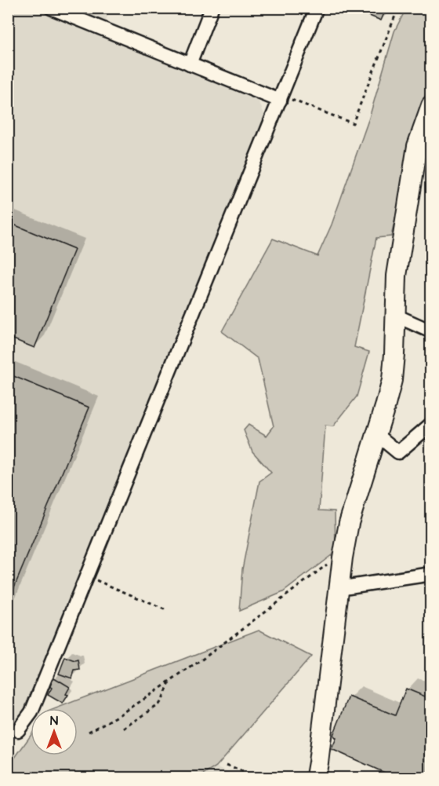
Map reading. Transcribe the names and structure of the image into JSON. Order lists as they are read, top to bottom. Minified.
{"north":"top"}
